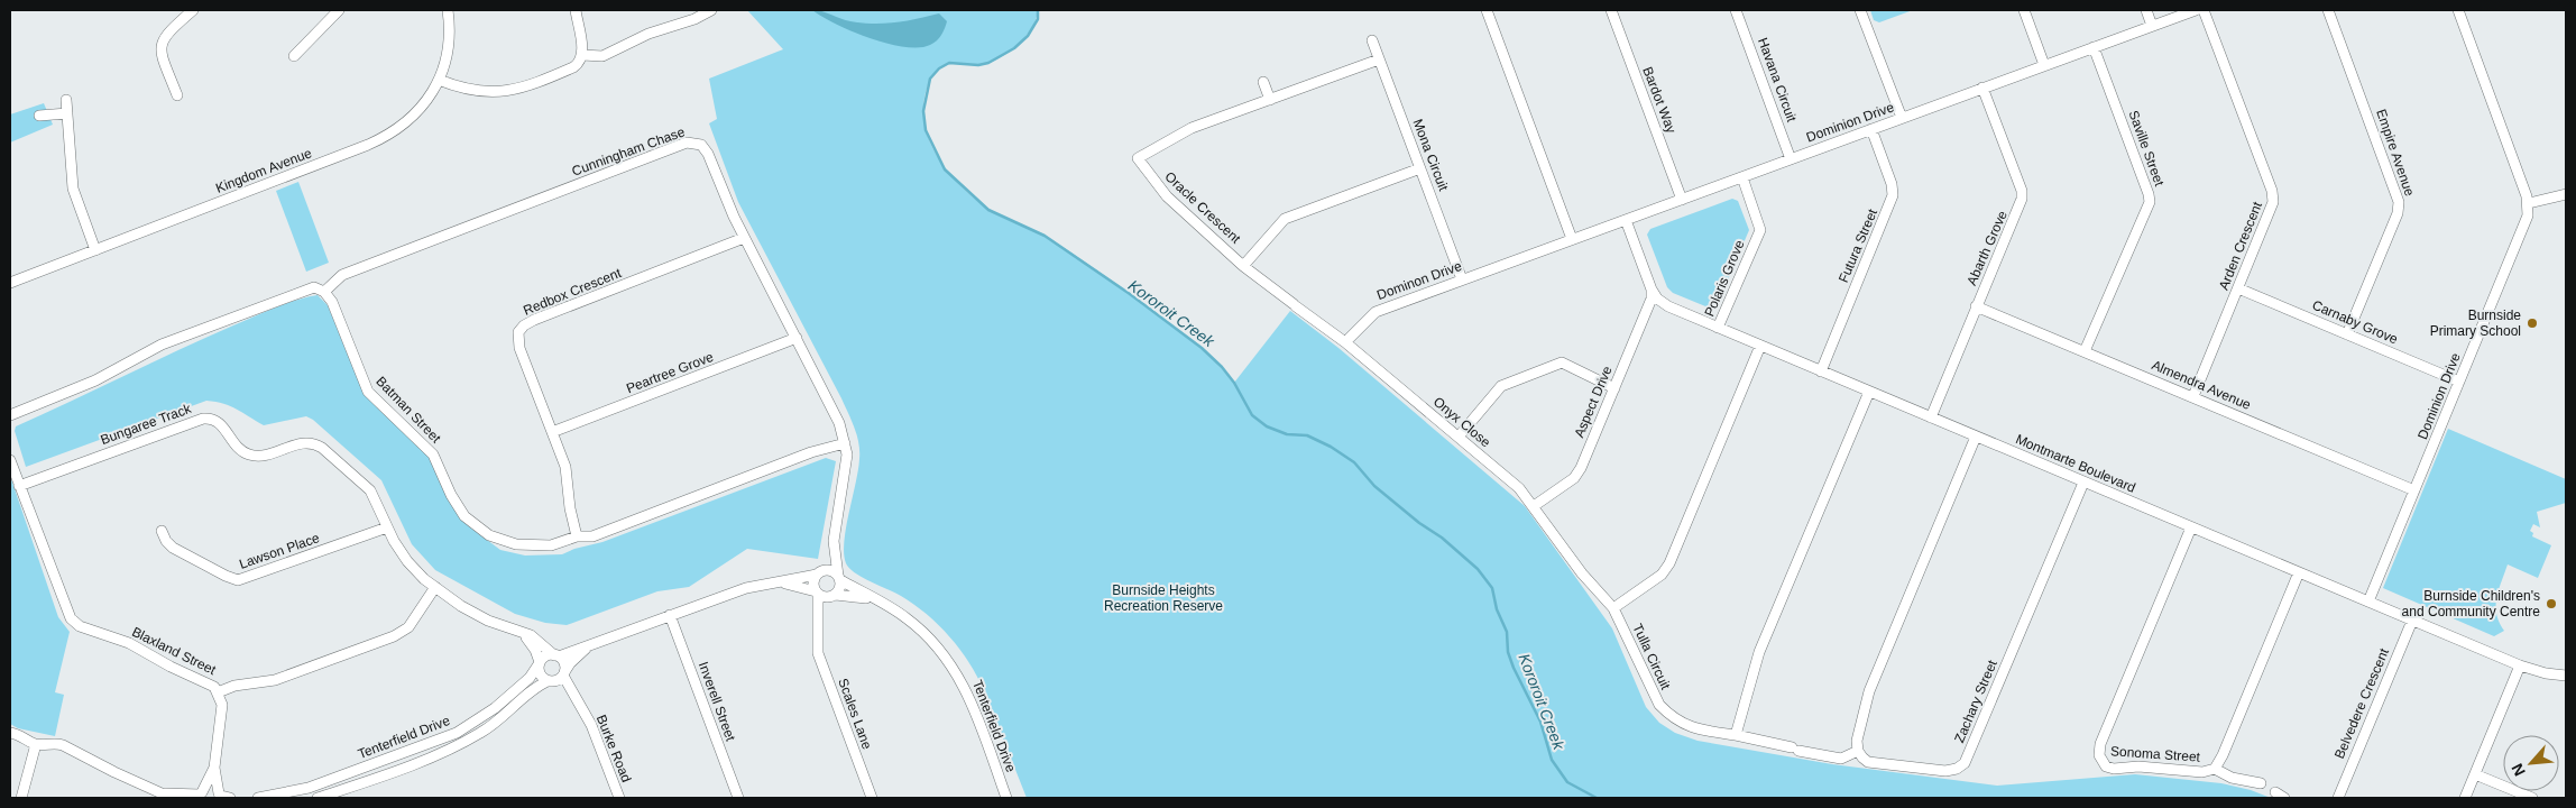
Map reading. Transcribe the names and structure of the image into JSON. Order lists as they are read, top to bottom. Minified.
{"streets":{"street":["Havana Circuit","Bardot Way","Dominion Drive","Saville Street","Cunningham Chase","Empire Avenue","Mona Circuit","Kingdom Avenue","Oracle Crescent","Futura Street","Arden Crescent","Abarth Grove","Polaris Grove","Dominon Drive","Redbox Crescent","Carnaby Grove","Peartree Grove","Almendra Avenue","Aspect Drive","Batman Street","Onyx Close","Bungaree Track","Montmarte Boulevard","Lawson Place","Blaxland Street","Tulla Circuit","Inverell Street","Zachary Street","Belvedere Crescent","Scales Lane","Tenterfield Drive","Burke Road","Sonoma Street"]},"crossings":[["Havana Circuit","Dominion Drive"],["Bardot Way","Dominion Drive"],["Dominion Drive","Saville Street"],["Dominion Drive","Futura Street"],["Dominion Drive","Abarth Grove"],["Dominion Drive","Polaris Grove"],["Dominion Drive","Dominon Drive"],["Dominion Drive","Carnaby Grove"],["Dominion Drive","Almendra Avenue"],["Dominion Drive","Montmarte Boulevard"],["Saville Street","Almendra Avenue"],["Cunningham Chase","Redbox Crescent"],["Cunningham Chase","Peartree Grove"],["Cunningham Chase","Batman Street"],["Cunningham Chase","Scales Lane"],["Cunningham Chase","Tenterfield Drive"],["Empire Avenue","Carnaby Grove"],["Mona Circuit","Oracle Crescent"],["Mona Circuit","Dominon Drive"],["Oracle Crescent","Onyx Close"],["Futura Street","Montmarte Boulevard"],["Arden Crescent","Carnaby Grove"],["Arden Crescent","Almendra Avenue"],["Abarth Grove","Almendra Avenue"],["Abarth Grove","Montmarte Boulevard"],["Polaris Grove","Montmarte Boulevard"],["Dominon Drive","Onyx Close"],["Redbox Crescent","Peartree Grove"],["Redbox Crescent","Batman Street"],["Aspect Drive","Onyx Close"],["Aspect Drive","Montmarte Boulevard"],["Onyx Close","Tulla Circuit"],["Bungaree Track","Lawson Place"],["Bungaree Track","Blaxland Street"],["Bungaree Track","Tenterfield Drive"],["Bungaree Track","Burke Road"],["Montmarte Boulevard","Zachary Street"],["Montmarte Boulevard","Belvedere Crescent"],["Montmarte Boulevard","Sonoma Street"],["Tulla Circuit","Zachary Street"],["Scales Lane","Tenterfield Drive"],["Tenterfield Drive","Burke Road"]],"water":["Kororoit Creek"],"parks":["Burnside Heights Recreation Reserve"],"places":["Burnside Primary School","Burnside Children's and Community Centre"],"north":"bottom left"}
